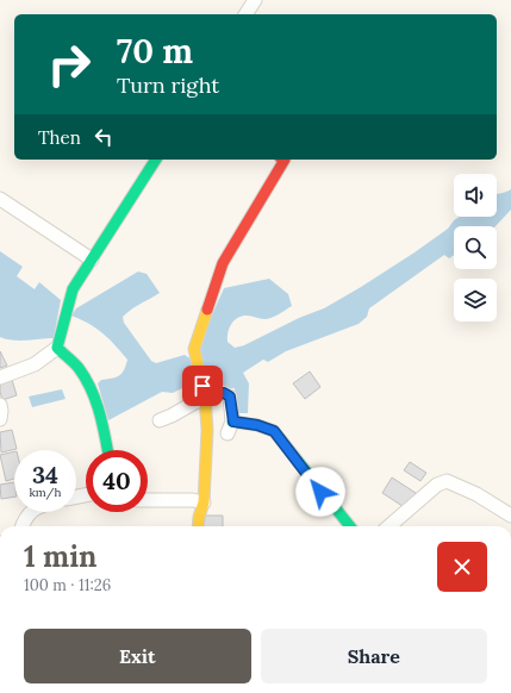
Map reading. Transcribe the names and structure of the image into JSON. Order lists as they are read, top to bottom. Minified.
{"page":{"turn":["70 m","Turn right"],"then":"Then","speed":"34 km/h","limit":"40","heading":["1 min","100 m · 11:26"],"buttons":["Exit","Share"]}}
